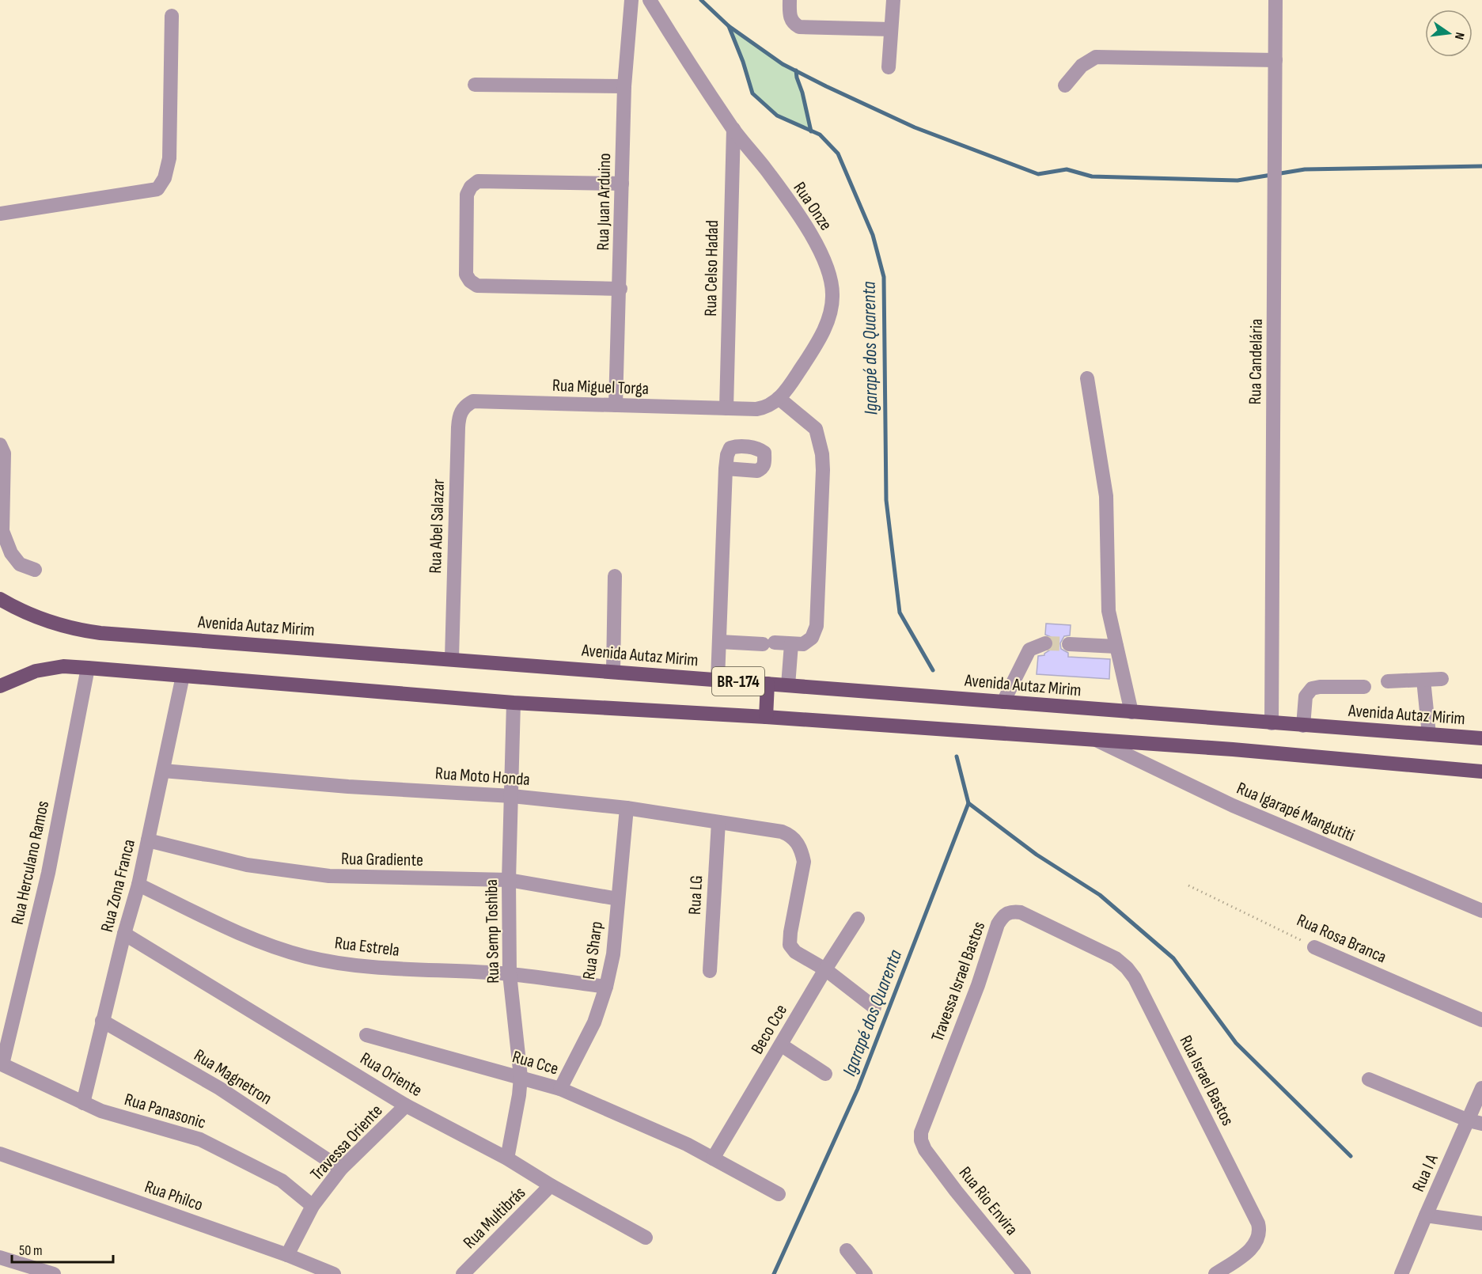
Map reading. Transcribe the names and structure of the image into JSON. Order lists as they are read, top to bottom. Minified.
{"streets":{"main road":["Avenida Autaz Mirim","BR-174"],"street":["Rua Juan Arduino","Rua Onze","Rua Celso Hadad","Rua Candelária","Rua Miguel Torga","Rua Abel Salazar","Rua Moto Honda","Rua Igarapé Mangutiti","Rua Gradiente","Rua Herculano Ramos","Rua Zona Franca","Rua LG","Rua Semp Toshiba","Rua Rosa Branca","Rua Estrela","Rua Sharp","Travessa Israel Bastos","Beco Cce","Rua Cce","Rua Oriente","Rua Magnetron","Rua Israel Bastos","Rua Panasonic","Travessa Oriente","Rua I A","Rua Philco","Rua Rio Envira","Rua Multibrás"]},"crossings":[["Rua Juan Arduino","Rua Miguel Torga"],["Rua Onze","Rua Celso Hadad"],["Rua Onze","Rua Miguel Torga"],["Rua Celso Hadad","Rua Miguel Torga"],["Rua Candelária","Avenida Autaz Mirim"],["Rua Miguel Torga","Rua Abel Salazar"],["Rua Abel Salazar","Avenida Autaz Mirim"],["BR-174","Rua Igarapé Mangutiti"],["BR-174","Rua Herculano Ramos"],["BR-174","Rua Zona Franca"],["BR-174","Rua Semp Toshiba"],["Rua Moto Honda","Rua Zona Franca"],["Rua Moto Honda","Rua LG"],["Rua Moto Honda","Rua Semp Toshiba"],["Rua Moto Honda","Rua Sharp"],["Rua Moto Honda","Beco Cce"],["Rua Gradiente","Rua Zona Franca"],["Rua Gradiente","Rua Semp Toshiba"],["Rua Gradiente","Rua Sharp"],["Rua Herculano Ramos","Rua Panasonic"],["Rua Zona Franca","Rua Estrela"],["Rua Zona Franca","Rua Oriente"],["Rua Zona Franca","Rua Magnetron"],["Rua Zona Franca","Rua Panasonic"],["Rua Semp Toshiba","Rua Estrela"],["Rua Semp Toshiba","Rua Cce"],["Rua Semp Toshiba","Rua Oriente"],["Rua Estrela","Rua Sharp"],["Rua Sharp","Rua Cce"],["Travessa Israel Bastos","Rua Israel Bastos"],["Travessa Israel Bastos","Rua Rio Envira"],["Beco Cce","Rua Cce"],["Rua Oriente","Travessa Oriente"],["Rua Oriente","Rua Multibrás"],["Rua Magnetron","Travessa Oriente"],["Rua Panasonic","Travessa Oriente"],["Travessa Oriente","Rua Philco"]],"water":["Igarapé dos Quarenta"],"scale_bar":"50 m","north":"right"}
